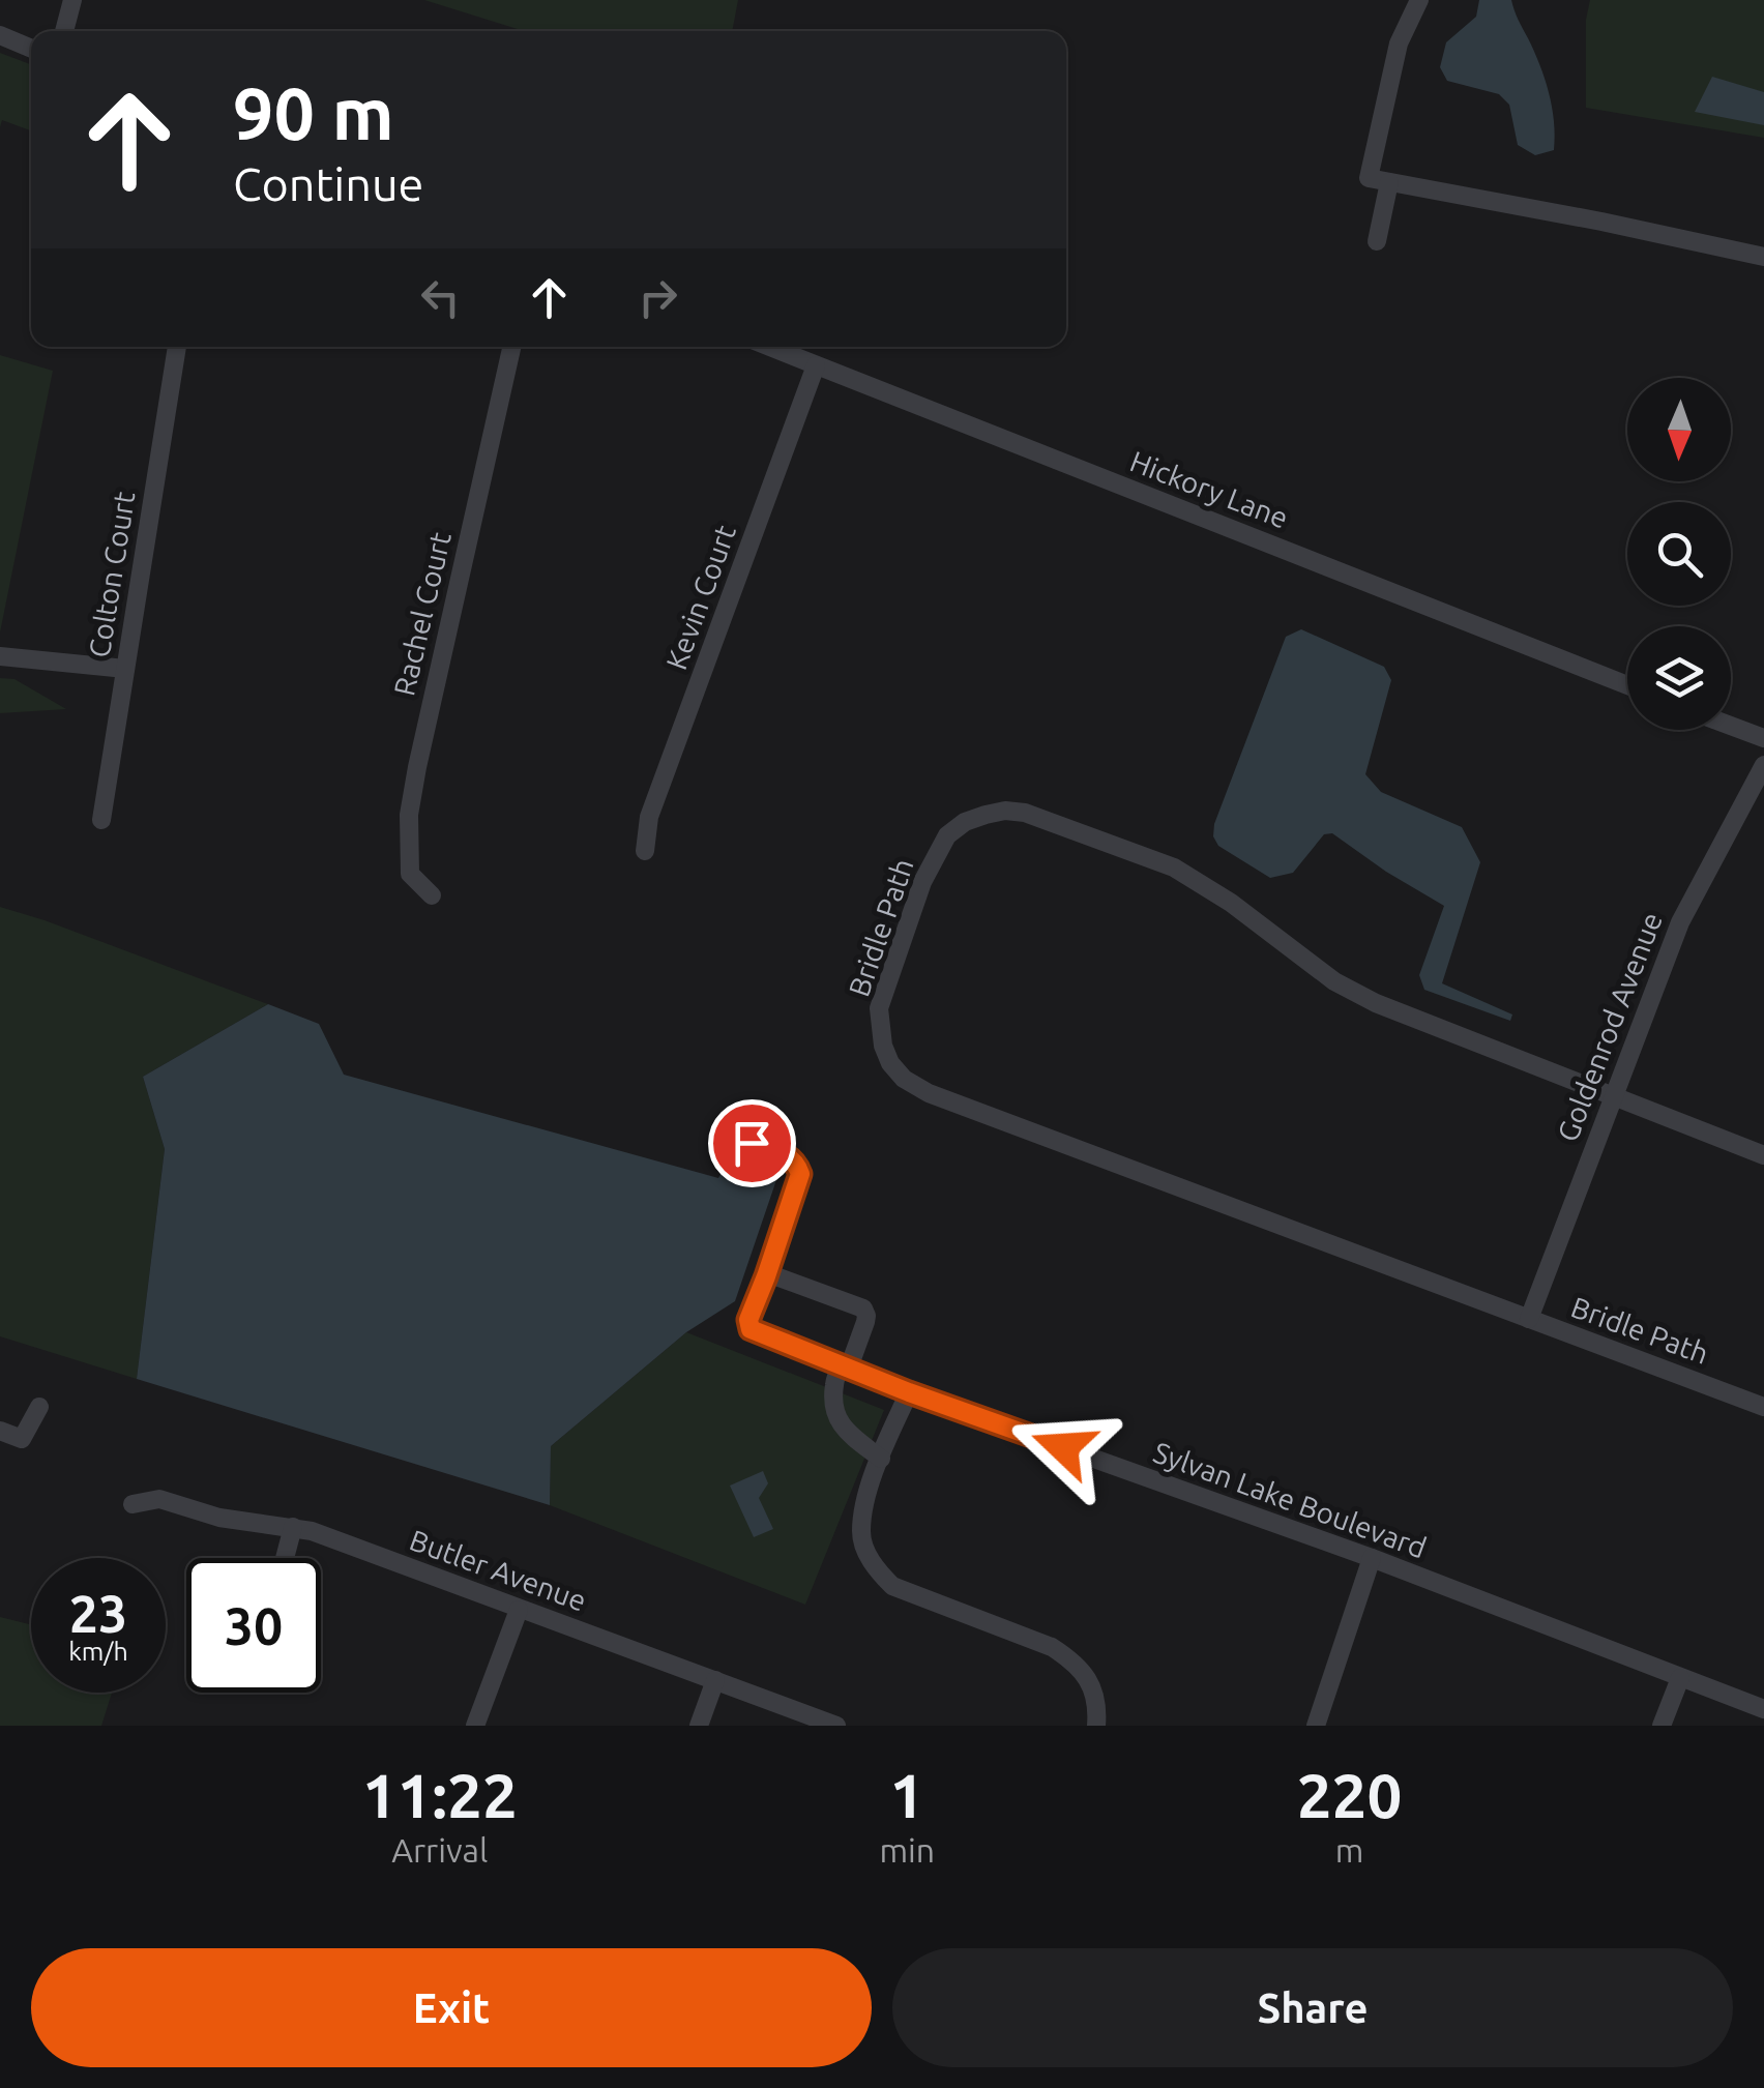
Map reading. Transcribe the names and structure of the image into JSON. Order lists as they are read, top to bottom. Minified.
{"streets":{"street":["Hickory Lane","Colton Court","Kevin Court","Rachel Court","Bridle Path","Goldenrod Avenue","Sylvan Lake Boulevard","Butler Avenue"]},"crossings":[["Hickory Lane","Kevin Court"],["Bridle Path","Goldenrod Avenue"]],"north":"bottom","page":{"turn":["90 m","Continue"],"speed":"23 km/h","limit":"30","eta":["11:22","Arrival","1","min","220","m"],"buttons":["Exit","Share"]}}
